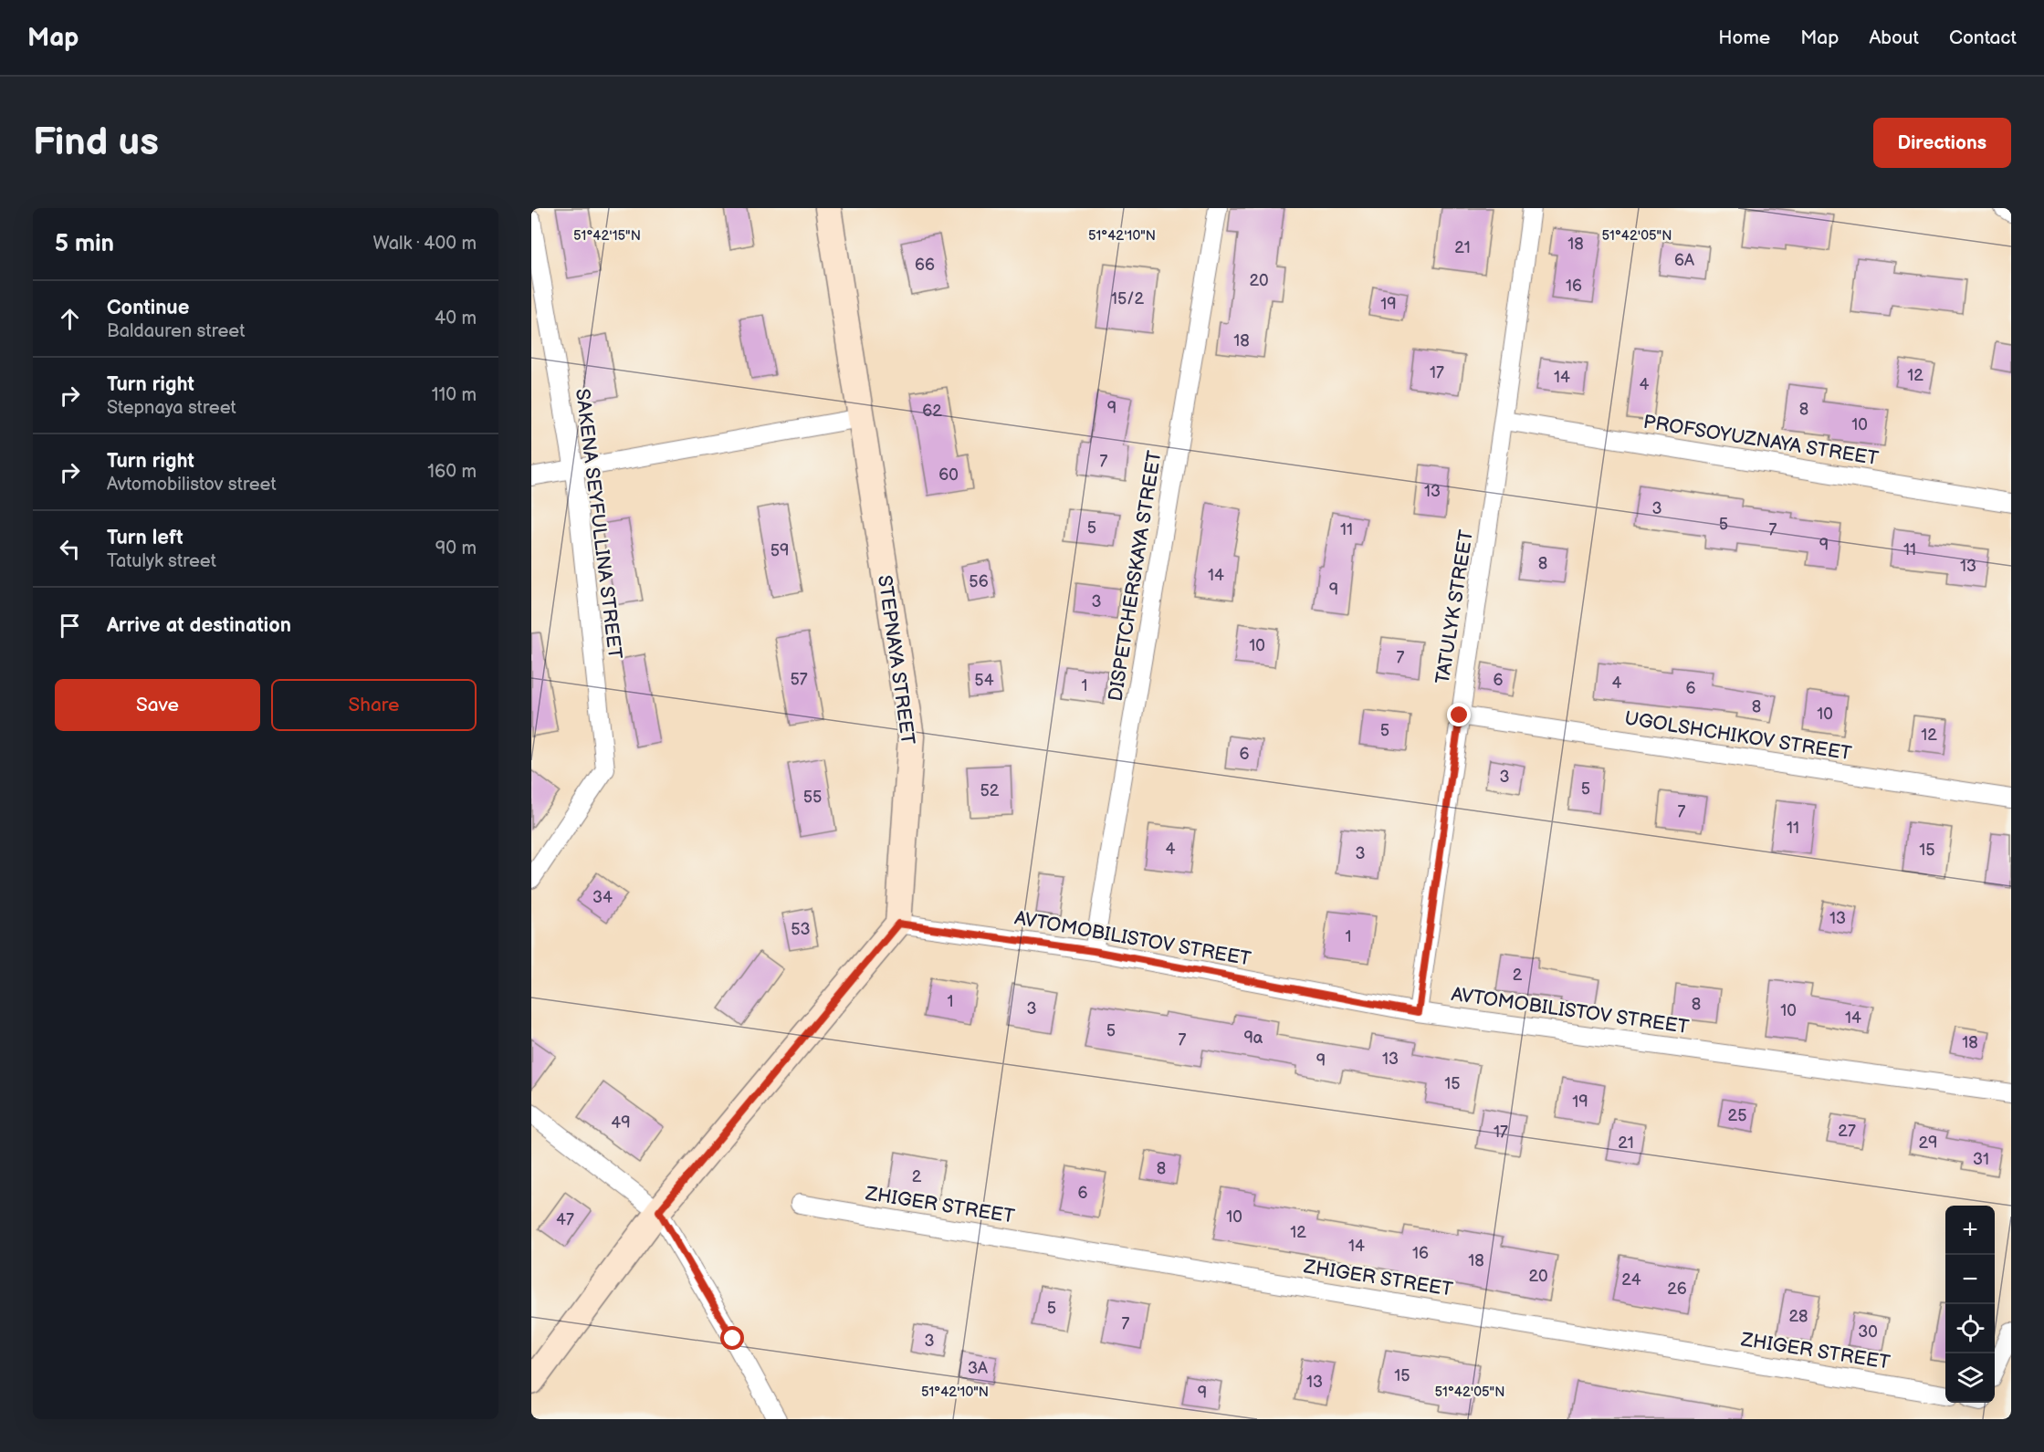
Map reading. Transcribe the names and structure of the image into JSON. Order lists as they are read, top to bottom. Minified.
{"streets":{"street":["PROFSOYUZNAYA STREET","SAKENA SEYFULLINA STREET","DISPETCHERSKAYA STREET","TATULYK STREET","STEPNAYA STREET","UGOLSHCHIKOV STREET","AVTOMOBILISTOV STREET","ZHIGER STREET"]},"crossings":[["PROFSOYUZNAYA STREET","TATULYK STREET"],["DISPETCHERSKAYA STREET","AVTOMOBILISTOV STREET"],["TATULYK STREET","UGOLSHCHIKOV STREET"],["TATULYK STREET","AVTOMOBILISTOV STREET"],["STEPNAYA STREET","AVTOMOBILISTOV STREET"]],"house_numbers":["18","21","6А","66","20","16","15/2","19","18","17","12","14","4","9","8","62","10","7","60","13","3","5","5","11","7","9","11","59","8","13","14","56","9","3","10","7","57","54","6","4","1","6","8","10","5","12","6","3","5","52","55","7","11","4","15","3","34","13","53","1","2","1","8","3","10","14","5","9а","7","18","13","9","15","19","25","49","27","17","21","29","31","8","2","6","10","47","12","14","16","18","20","24","26","5","28","7","30","3","3А","15","13","9"],"page":{"header":"Map","nav":["Home","Map","About","Contact"],"buttons":["Directions",["Save","Share"]],"title":"Find us","heading":["5 min","Walk · 400 m"],"list":[["Continue","Baldauren street","40 m"],["Turn right","Stepnaya street","110 m"],["Turn right","Avtomobilistov street","160 m"],["Turn left","Tatulyk street","90 m"],"Arrive at destination"],"map_buttons":["+","−"]},"coordinates":["51°42'15\"N","51°42'10\"N","51°42'05\"N"]}
